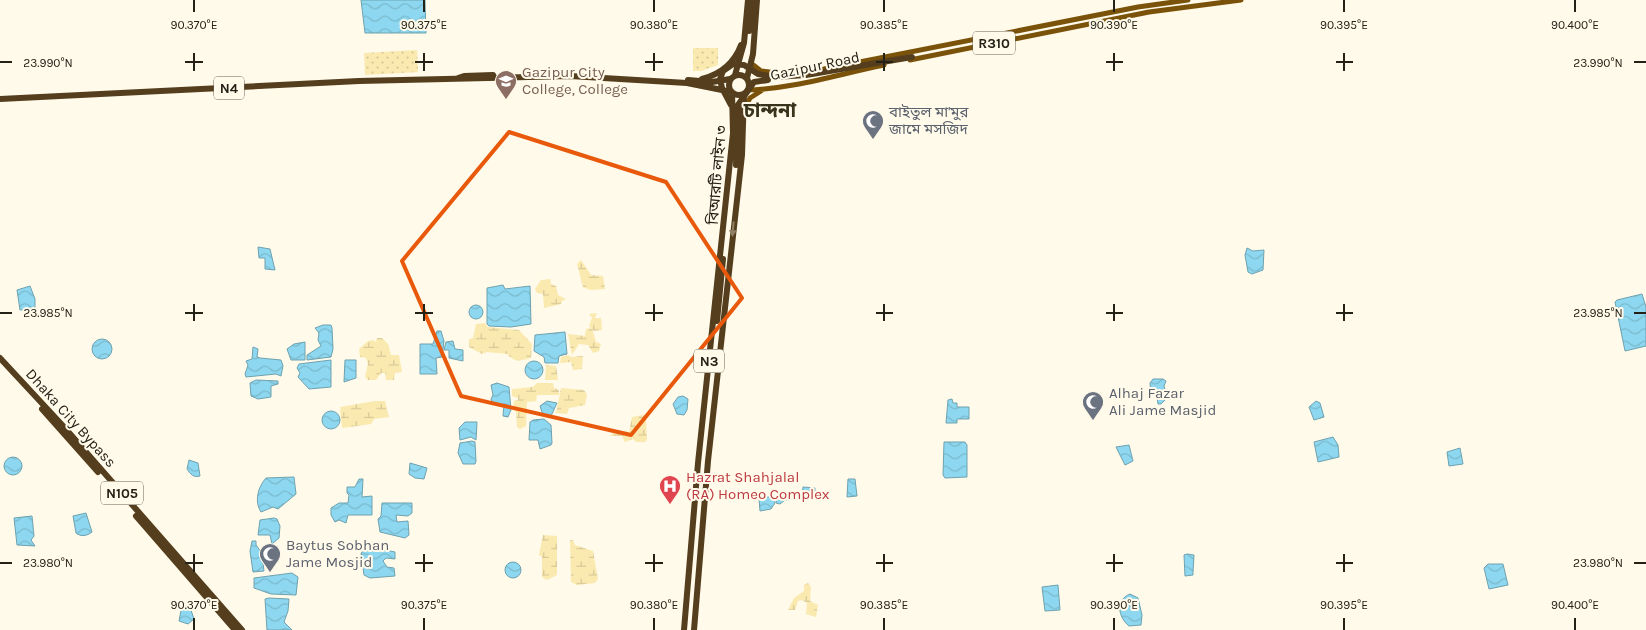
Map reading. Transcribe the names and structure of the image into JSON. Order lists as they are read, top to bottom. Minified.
{"streets":{"highway":["N4","বিআরটি লাইন ৩","N3","Dhaka City Bypass","N105"],"main road":["R310","Gazipur Road"]},"crossings":[["Gazipur Road","N4"],["Gazipur Road","বিআরটি লাইন ৩"],["Gazipur Road","N3"],["N4","N3"],["বিআরটি লাইন ৩","N3"]],"districts":["চান্দনা"],"places":{"school or university":["Gazipur City College, College"],"mosque":["বাইতুল মা'মুর জামে মসজিদ","Alhaj Fazar Ali Jame Masjid","Baytus Sobhan Jame Mosjid"],"hospital":["Hazrat Shahjalal (RA) Homeo Complex"]},"coordinates":["90.370°E","90.375°E","90.380°E","90.385°E","90.390°E","90.395°E","90.400°E","23.990°N","23.985°N","23.980°N"]}
